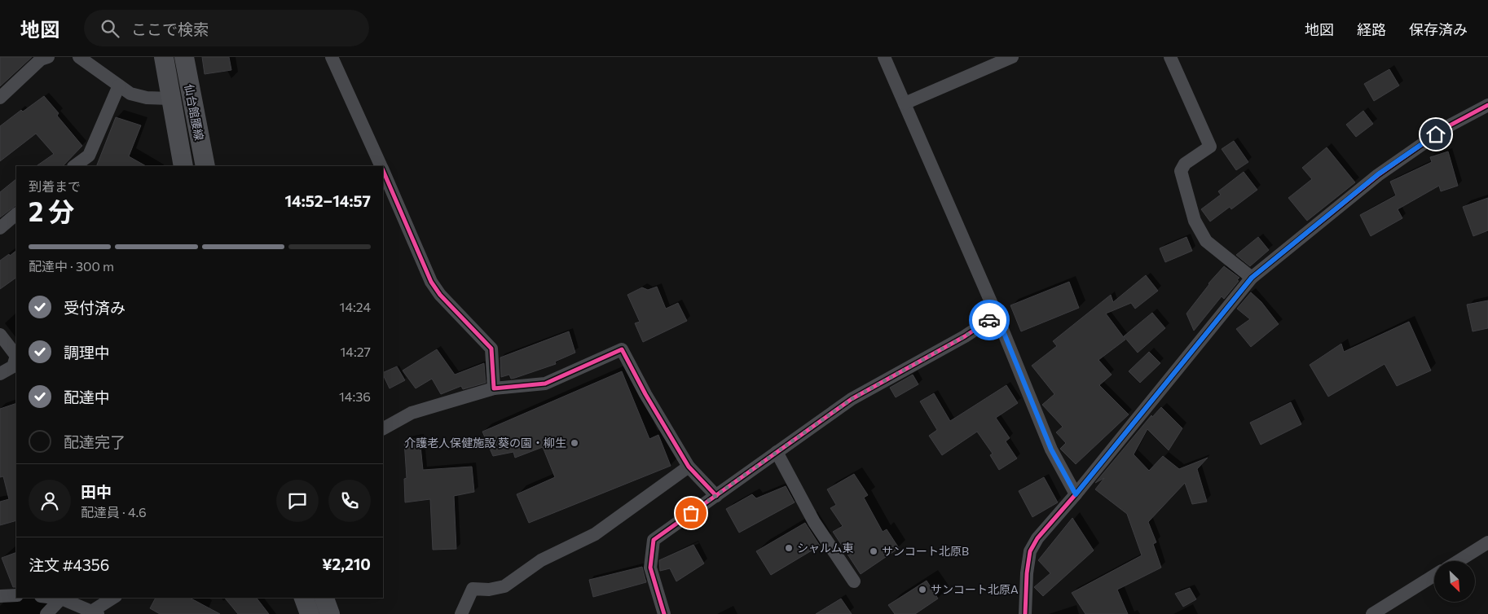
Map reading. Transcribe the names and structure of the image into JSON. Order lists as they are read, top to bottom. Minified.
{"streets":{"main road":["仙台館腰線"]},"places":["介護老人保健施設 葵の園・柳生","シャルム東","サンコート北原B","サンコート北原A"],"north":"bottom right","page":{"header":"地図","search":"ここで検索","nav":["地図","経路","保存済み"],"heading":["2 分","到着まで","14:52–14:57"],"panel":["田中","配達員 · 4.6","注文 #4356","¥2,210"],"bar":"配達中 · 300 m","list":[["受付済み","14:24"],["調理中","14:27"],["配達中","14:36"],"配達完了"]}}
